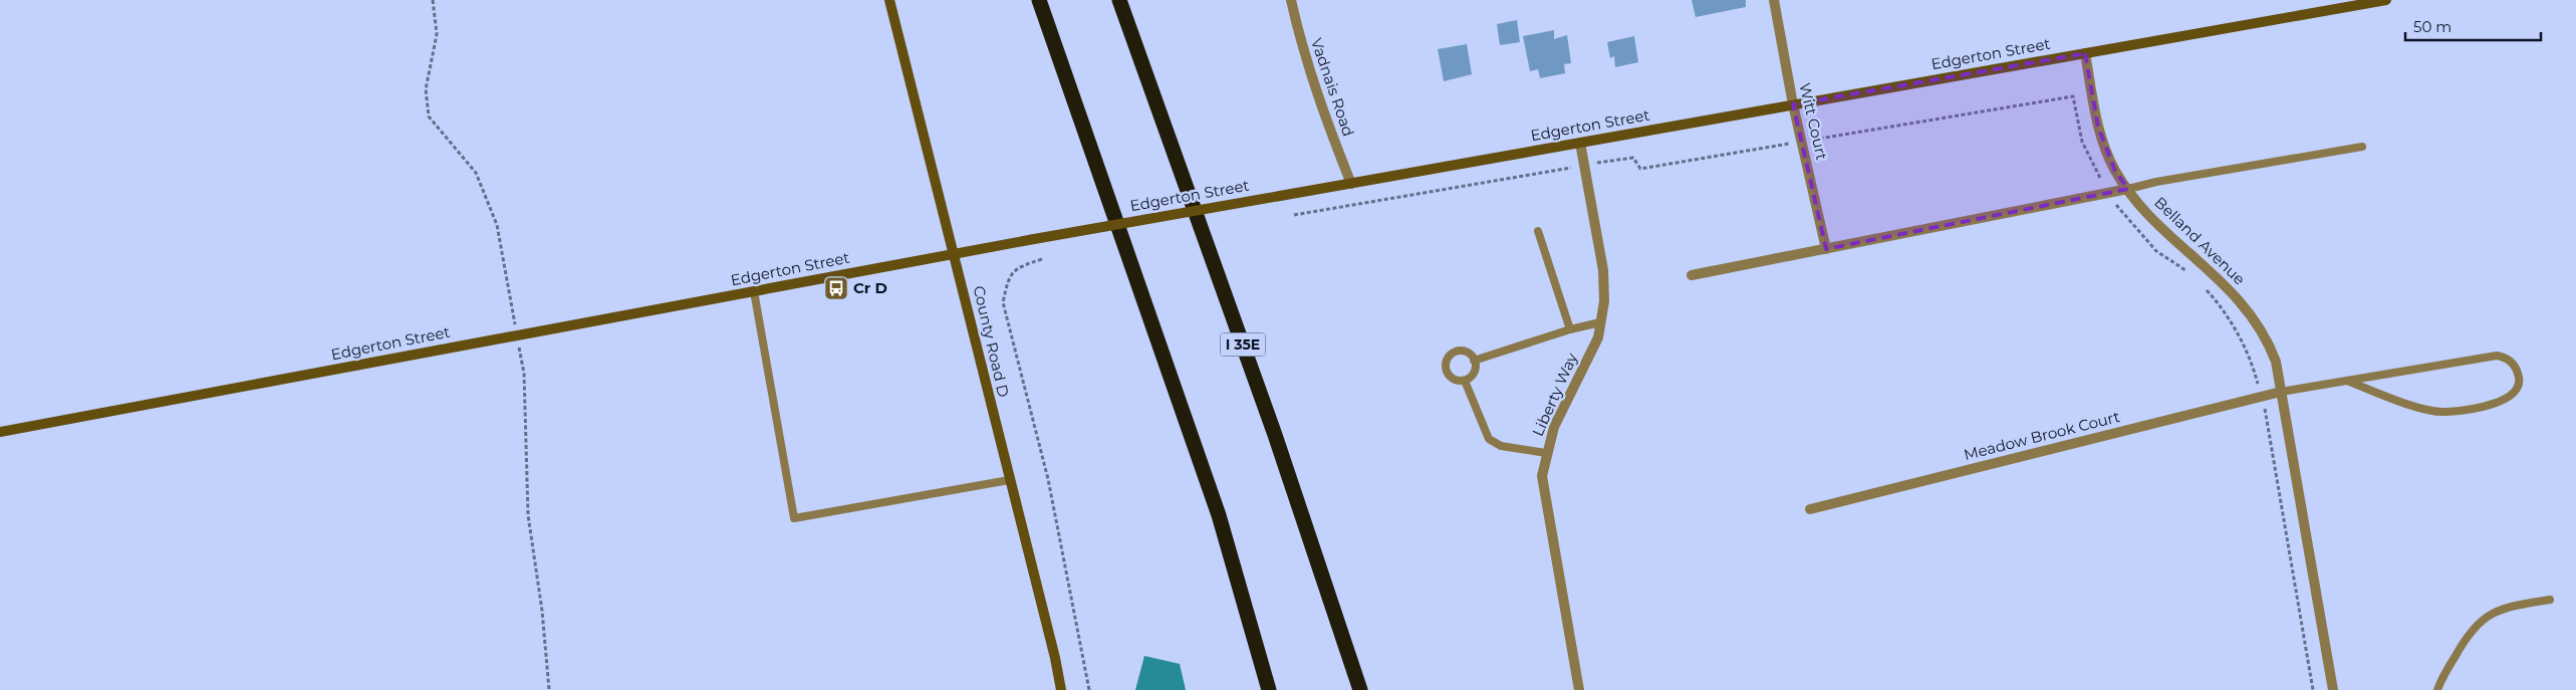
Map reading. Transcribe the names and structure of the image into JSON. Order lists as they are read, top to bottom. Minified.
{"streets":{"highway":["I 35E"],"street":["Edgerton Street","Vadnais Road","Witt Court","Belland Avenue","County Road D","Liberty Way","Meadow Brook Court"]},"crossings":[["Edgerton Street","Vadnais Road"],["Edgerton Street","Witt Court"],["Edgerton Street","Belland Avenue"],["Edgerton Street","County Road D"],["Edgerton Street","Liberty Way"],["Belland Avenue","Meadow Brook Court"]],"places":{"bus stop":["Cr D"]},"scale_bar":"50 m"}
